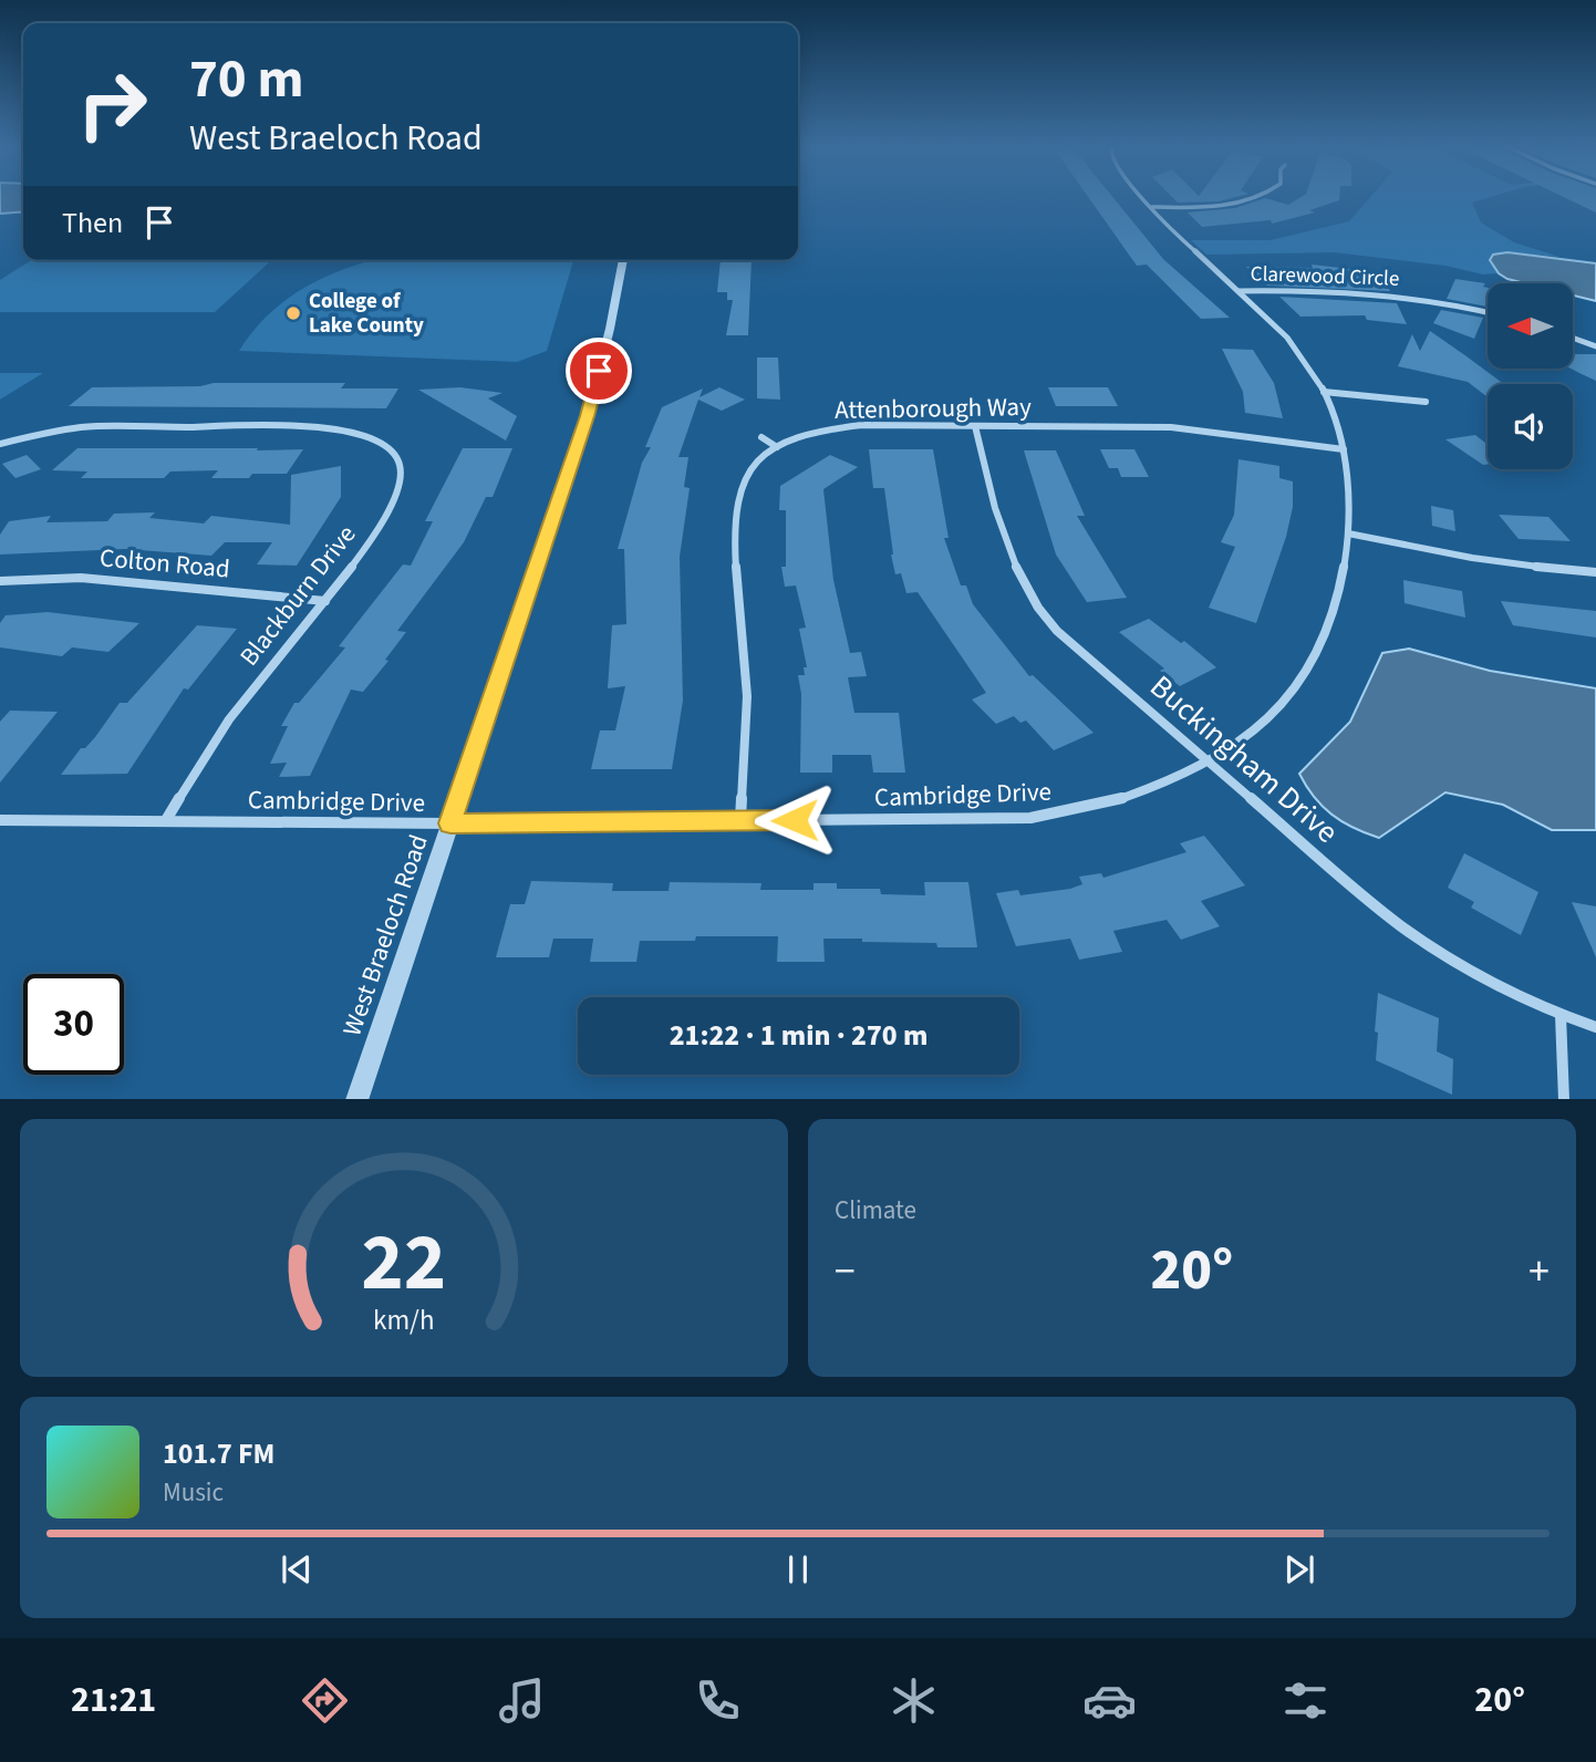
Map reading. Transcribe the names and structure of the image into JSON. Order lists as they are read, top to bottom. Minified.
{"streets":{"street":["Clarewood Circle","Attenborough Way","Colton Road","Blackburn Drive","Buckingham Drive","Cambridge Drive","West Braeloch Road"]},"crossings":[["Clarewood Circle","Cambridge Drive"],["Attenborough Way","Buckingham Drive"],["Attenborough Way","Cambridge Drive"],["Colton Road","Blackburn Drive"],["Blackburn Drive","Cambridge Drive"],["Buckingham Drive","Cambridge Drive"],["Cambridge Drive","West Braeloch Road"]],"places":["College of Lake County"],"north":"left","page":{"turn":["70 m","West Braeloch Road"],"then":"Then","limit":"30","trip":"21:22 · 1 min · 270 m","tile":"Climate","heat":["−","20°","+"],"song":["101.7 FM","Music"],"tabs":["21:21","20°"],"gauge":["22","km/h"]}}
